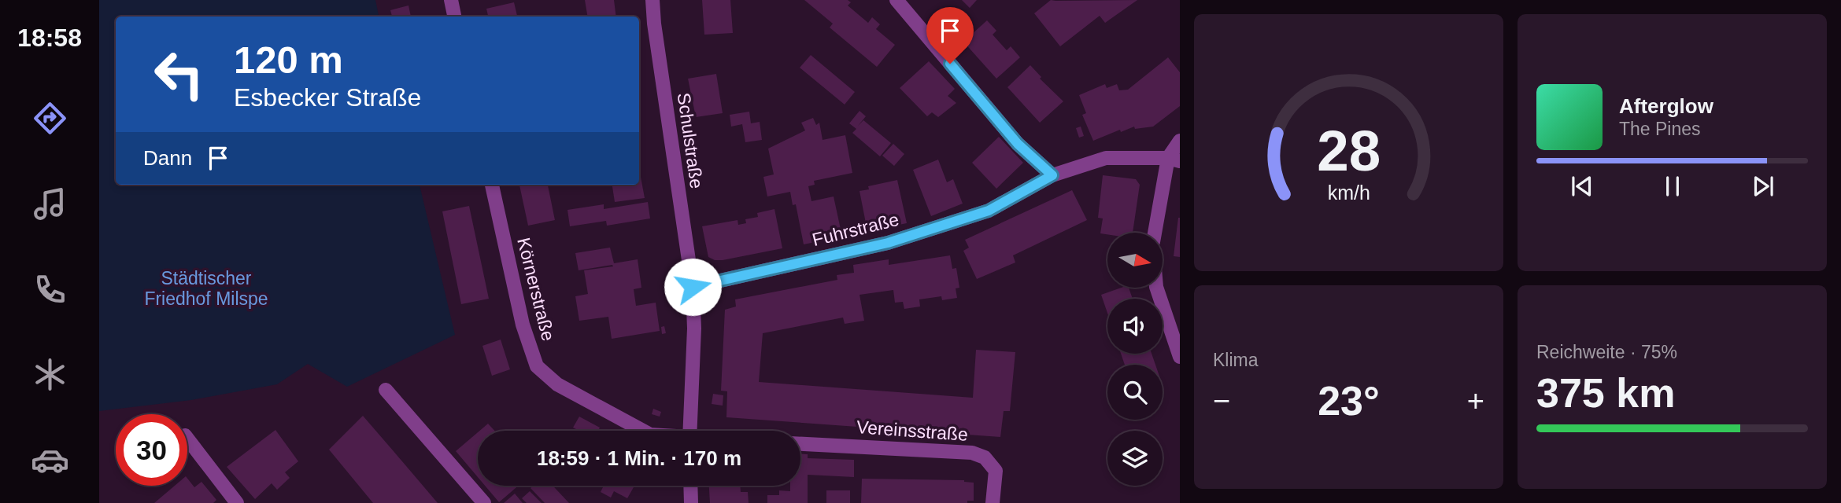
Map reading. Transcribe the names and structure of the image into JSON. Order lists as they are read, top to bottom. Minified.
{"streets":{"street":["Schulstraße","Fuhrstraße","Körnerstraße","Vereinsstraße"]},"crossings":[["Schulstraße","Fuhrstraße"]],"parks":["Städtischer Friedhof Milspe"],"north":"right","page":{"tabs":"18:58","turn":["120 m","Esbecker Straße"],"song":["Afterglow","The Pines"],"then":"Dann","tile":["Klima",["Reichweite · 75%","375 km"]],"heat":["−","23°","+"],"limit":"30","trip":"18:59 · 1 Min. · 170 m","gauge":["28","km/h"]}}
